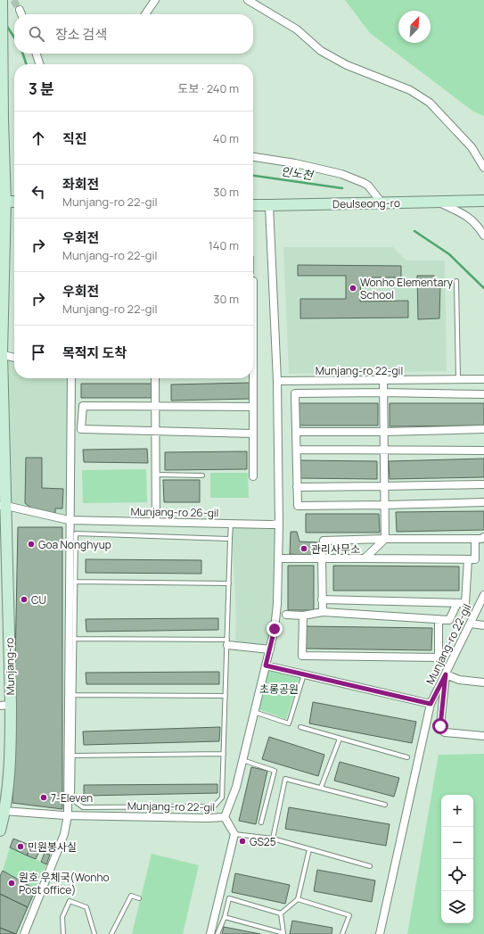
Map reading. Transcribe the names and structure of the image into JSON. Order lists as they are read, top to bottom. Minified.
{"streets":{"street":["Deulseong-ro","Munjang-ro 22-gil","Munjang-ro 26-gil","Munjang-ro"]},"crossings":[["Deulseong-ro","Munjang-ro 22-gil"],["Munjang-ro 22-gil","Munjang-ro 26-gil"],["Munjang-ro 22-gil","Munjang-ro"],["Munjang-ro 26-gil","Munjang-ro"]],"water":["인노천"],"parks":["초롱공원"],"places":["Wonho Elementary School","Goa Nonghyup","관리사무소","CU","7-Eleven","GS25","민원봉사실","원호 우체국(Wonho Post office)"],"north":"top right","page":{"search":"장소 검색","heading":["3 분","도보 · 240 m"],"list":[["직진","40 m"],["좌회전","Munjang-ro 22-gil","30 m"],["우회전","Munjang-ro 22-gil","140 m"],["우회전","Munjang-ro 22-gil","30 m"],"목적지 도착"],"map_buttons":["+","−"]}}
